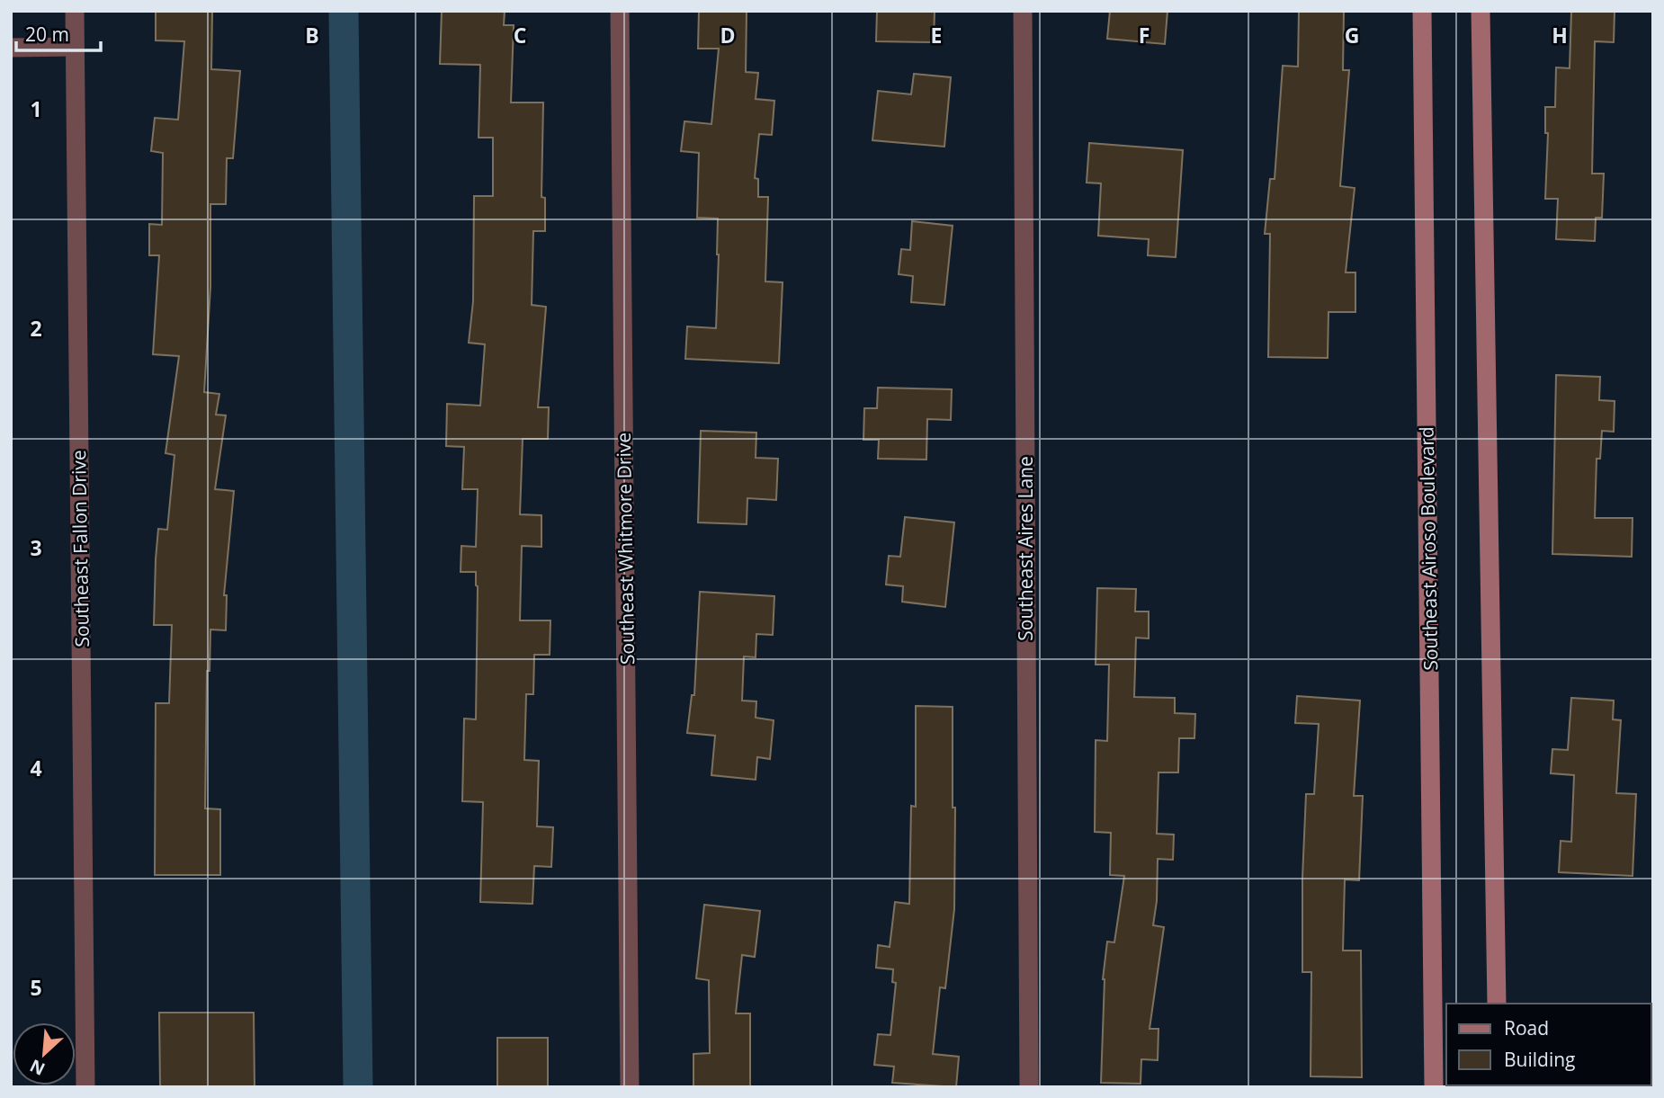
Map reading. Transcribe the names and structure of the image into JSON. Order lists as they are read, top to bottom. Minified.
{"streets":{"main road":["Southeast Airoso Boulevard"],"street":["Southeast Fallon Drive","Southeast Whitmore Drive","Southeast Aires Lane"]},"legend":["Road","Building"],"scale_bar":"20 m","north":"bottom left","grid":{"columns":["B","C","D","E","F","G","H"],"rows":["1","2","3","4","5"]}}
